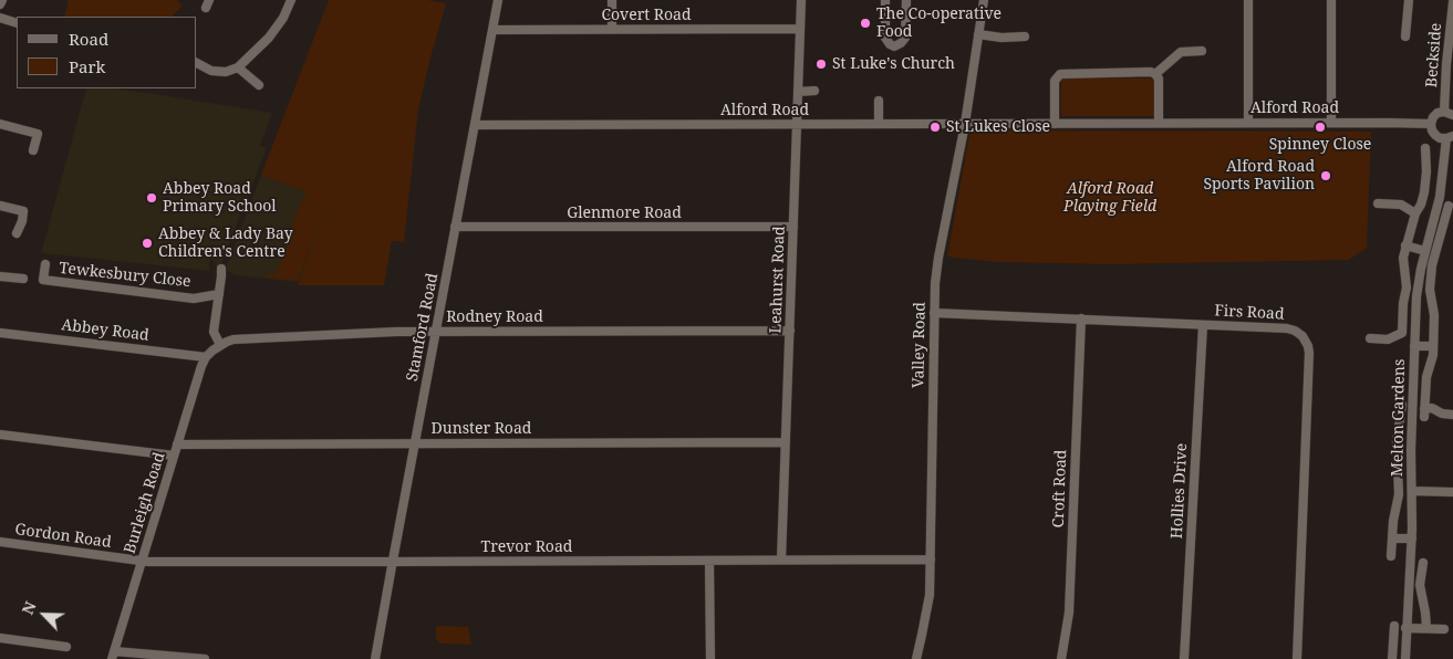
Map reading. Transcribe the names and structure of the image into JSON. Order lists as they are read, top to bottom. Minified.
{"streets":{"street":["Covert Road","Beckside","Alford Road","Glenmore Road","Tewkesbury Close","Leahurst Road","Firs Road","Rodney Road","Stamford Road","Abbey Road","Valley Road","Melton Gardens","Dunster Road","Croft Road","Hollies Drive","Burleigh Road","Gordon Road","Trevor Road"]},"crossings":[["Covert Road","Leahurst Road"],["Covert Road","Stamford Road"],["Alford Road","Leahurst Road"],["Alford Road","Stamford Road"],["Alford Road","Valley Road"],["Glenmore Road","Leahurst Road"],["Glenmore Road","Stamford Road"],["Leahurst Road","Rodney Road"],["Leahurst Road","Dunster Road"],["Leahurst Road","Trevor Road"],["Firs Road","Valley Road"],["Firs Road","Croft Road"],["Firs Road","Hollies Drive"],["Rodney Road","Stamford Road"],["Rodney Road","Abbey Road"],["Rodney Road","Burleigh Road"],["Stamford Road","Dunster Road"],["Stamford Road","Trevor Road"],["Abbey Road","Burleigh Road"],["Valley Road","Trevor Road"],["Dunster Road","Burleigh Road"],["Burleigh Road","Trevor Road"],["Gordon Road","Trevor Road"]],"parks":["Alford Road Playing Field"],"places":["The Co-operative Food","St Luke's Church","St Lukes Close","Spinney Close","Alford Road Sports Pavilion","Abbey Road Primary School","Abbey & Lady Bay Children's Centre"],"legend":["Road","Park"],"north":"top left"}
